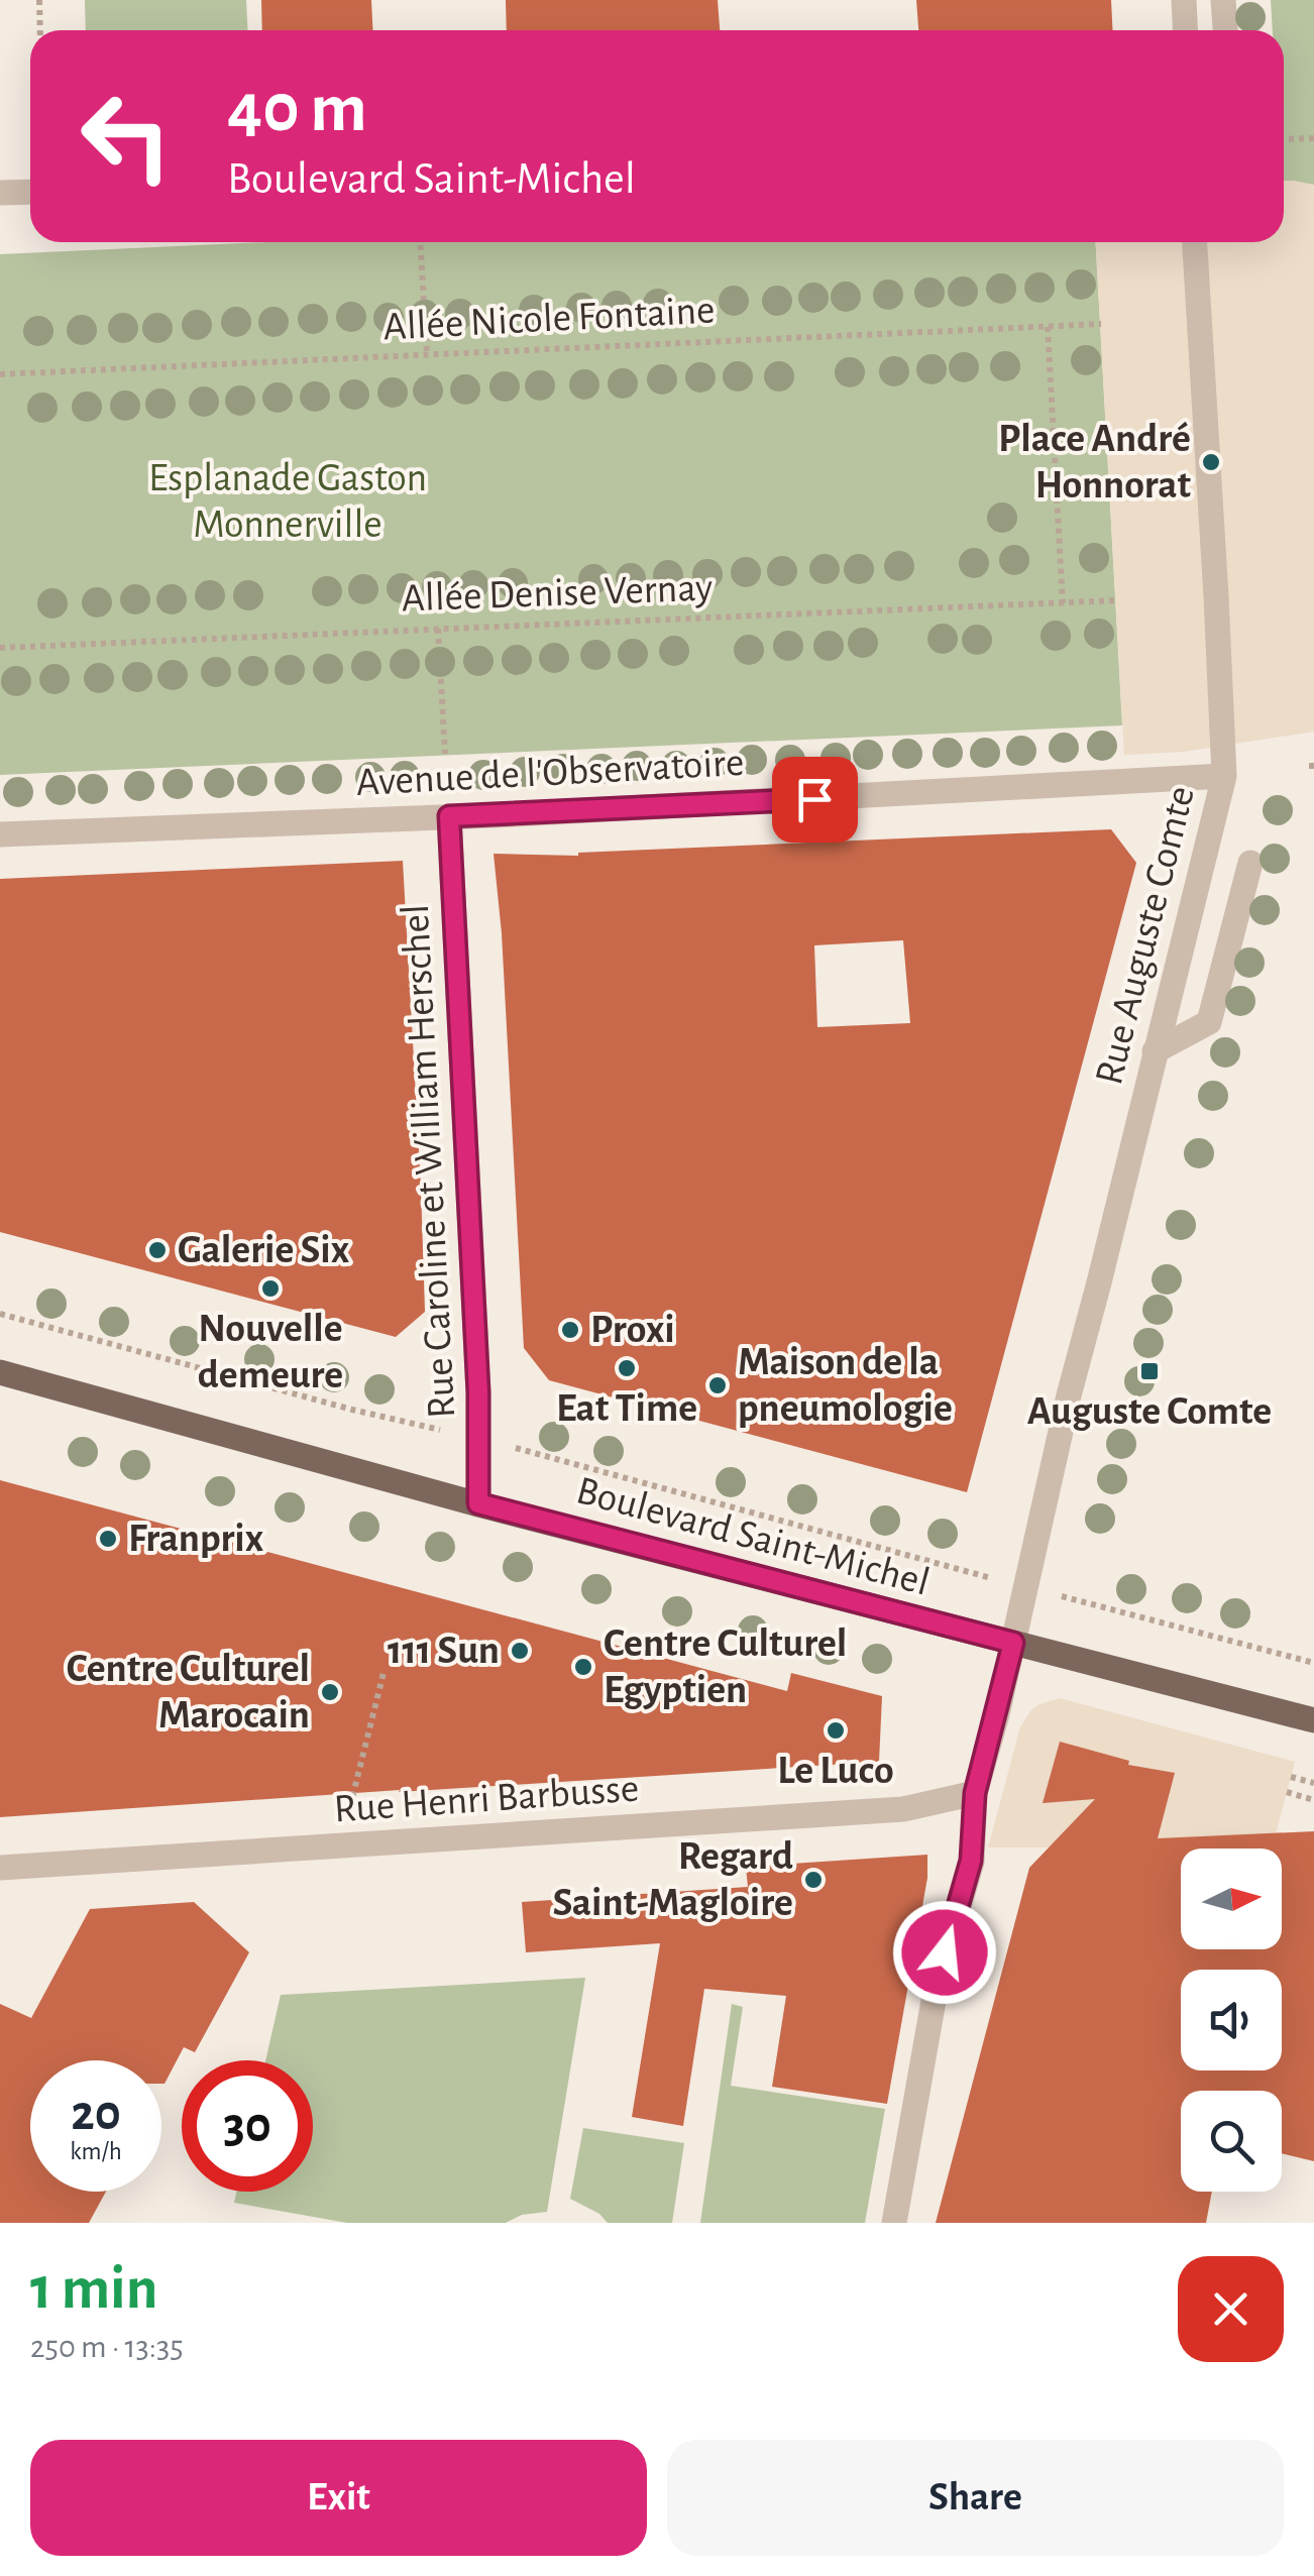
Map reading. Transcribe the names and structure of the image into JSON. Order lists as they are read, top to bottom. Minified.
{"streets":{"main road":["Boulevard Saint-Michel"],"street":["Avenue de l'Observatoire","Rue Auguste Comte","Rue Caroline et William Herschel","Rue Henri Barbusse"],"path":["Allée Nicole Fontaine","Allée Denise Vernay"]},"crossings":[["Avenue de l'Observatoire","Rue Auguste Comte"],["Avenue de l'Observatoire","Rue Caroline et William Herschel"],["Rue Auguste Comte","Boulevard Saint-Michel"],["Rue Auguste Comte","Rue Henri Barbusse"],["Rue Caroline et William Herschel","Boulevard Saint-Michel"]],"parks":["Esplanade Gaston Monnerville"],"places":{"other":["Place André Honnorat","Galerie Six","Nouvelle demeure","Proxi","Eat Time","Maison de la pneumologie","Franprix","111 Sun","Centre Culturel Egyptien","Centre Culturel Marocain","Le Luco","Regard Saint-Magloire"],"transit":["Auguste Comte"]},"north":"right","page":{"turn":["40 m","Boulevard Saint-Michel"],"speed":"20 km/h","limit":"30","heading":["1 min","250 m · 13:35"],"buttons":["Exit","Share"]}}
